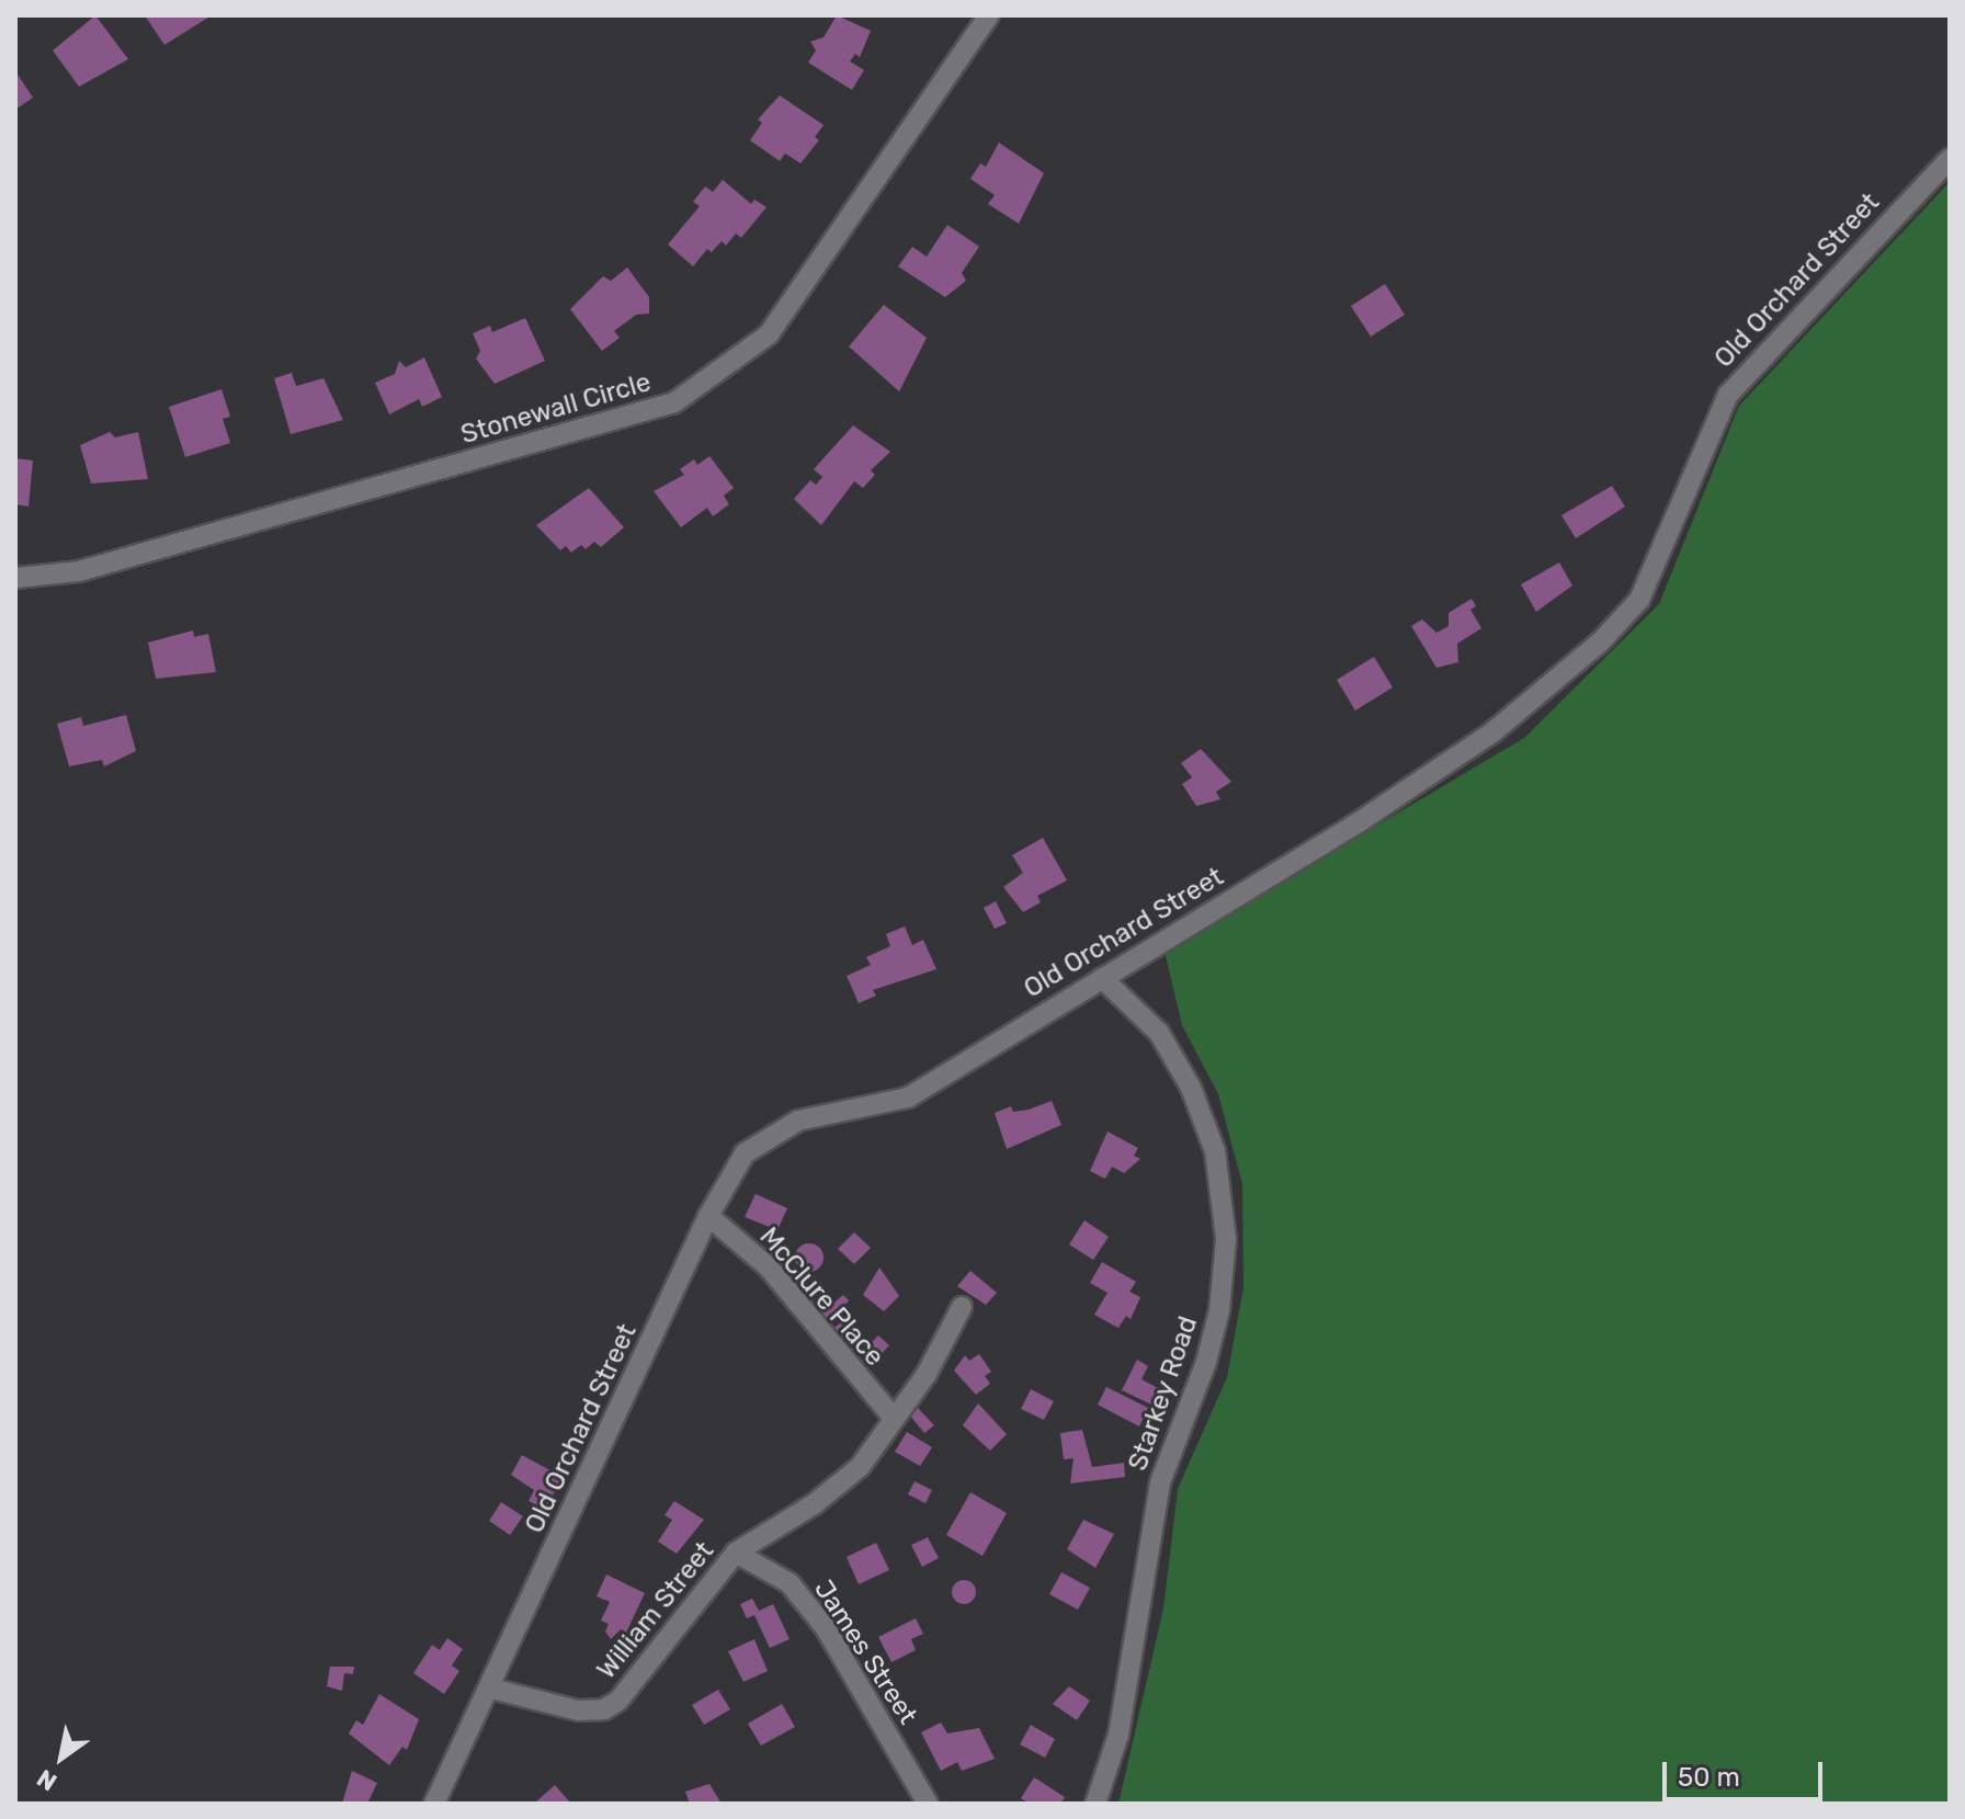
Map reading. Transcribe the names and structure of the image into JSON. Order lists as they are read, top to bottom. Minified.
{"streets":{"street":["Old Orchard Street","Stonewall Circle","McClure Place","Starkey Road","William Street","James Street"]},"crossings":[["Old Orchard Street","McClure Place"],["Old Orchard Street","Starkey Road"],["Old Orchard Street","William Street"],["McClure Place","William Street"],["William Street","James Street"]],"scale_bar":"50 m","north":"bottom left"}
